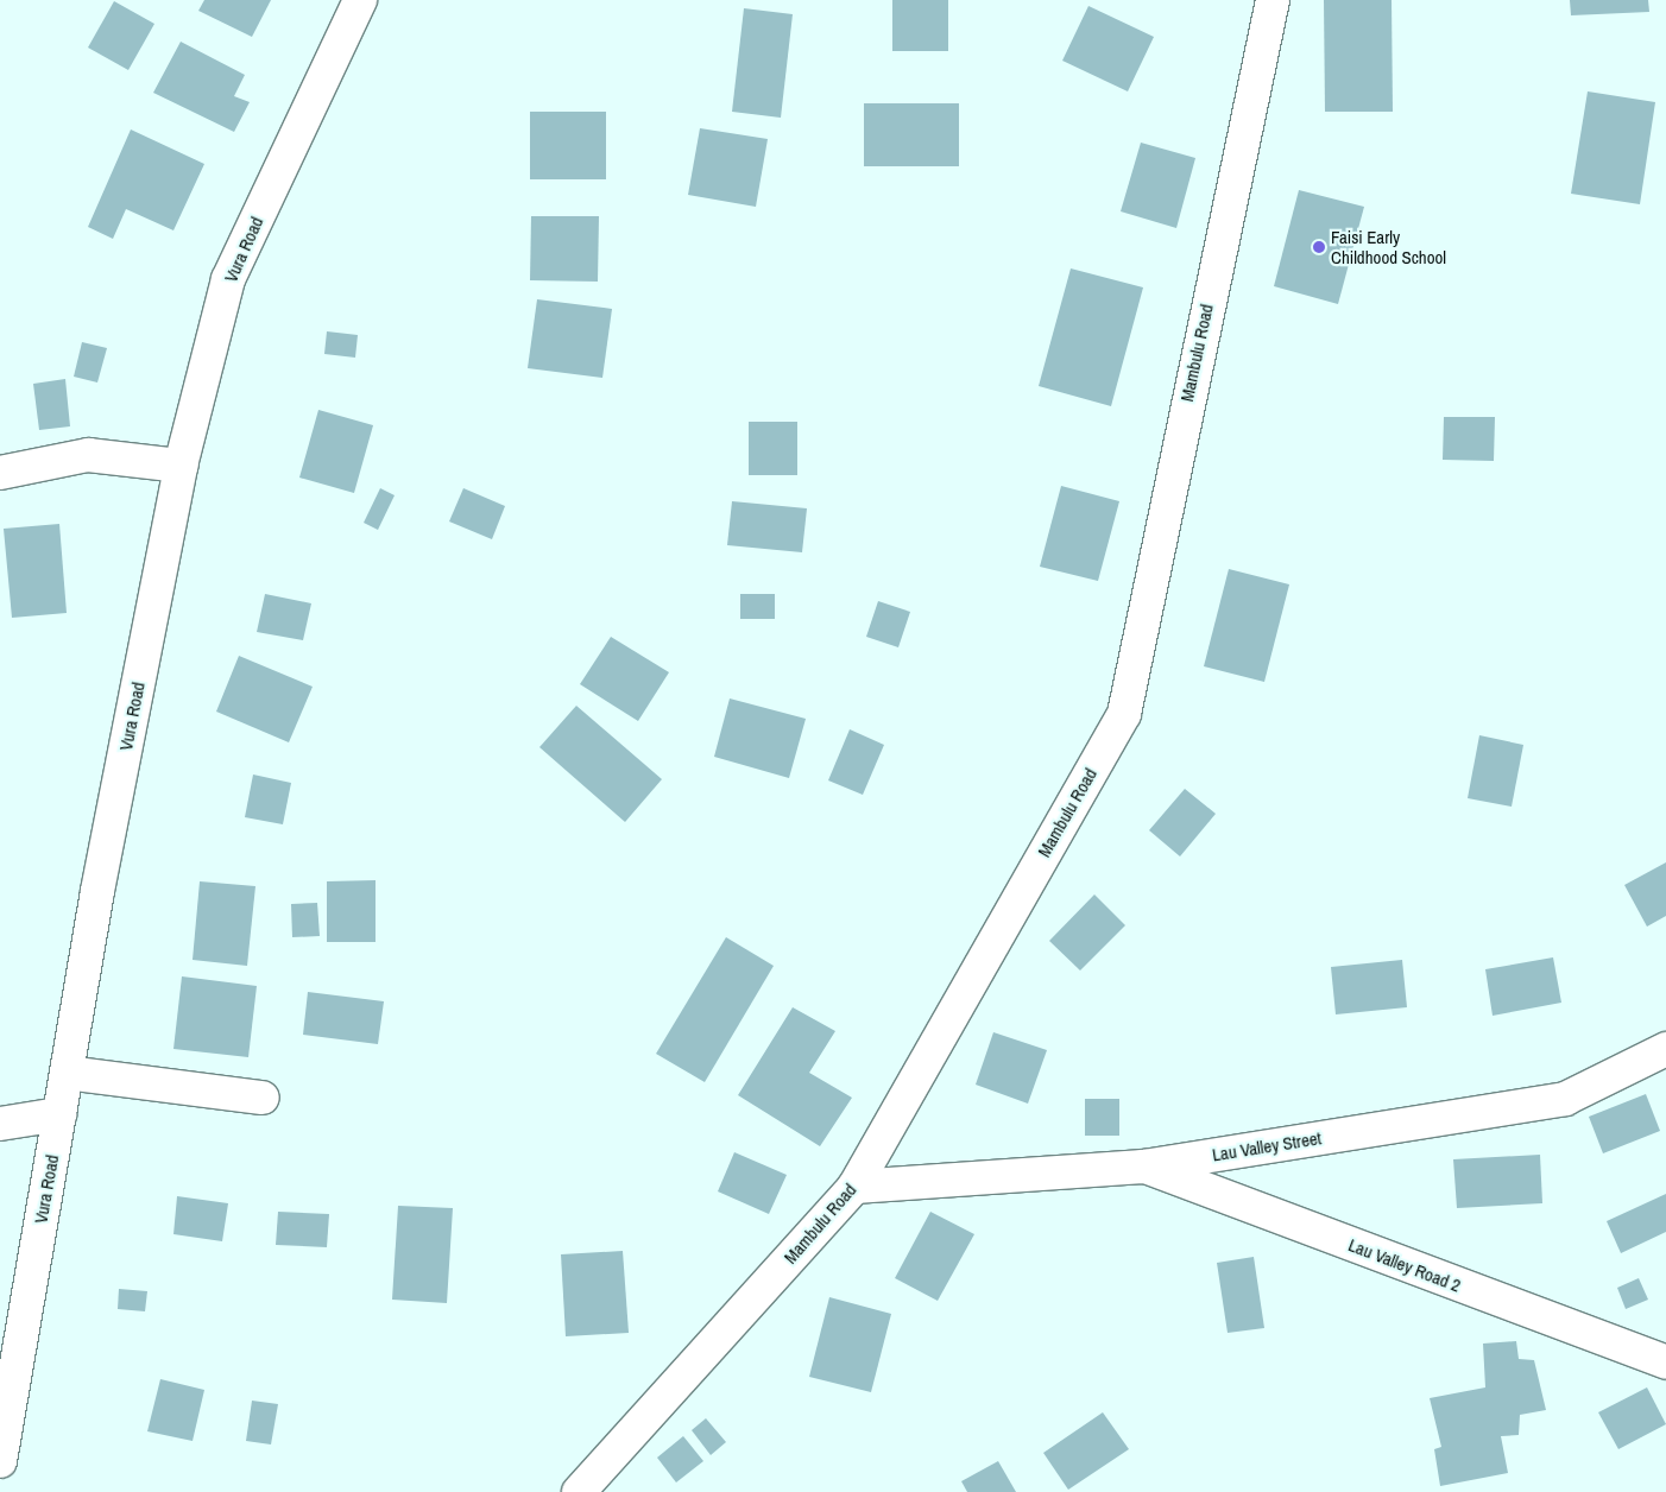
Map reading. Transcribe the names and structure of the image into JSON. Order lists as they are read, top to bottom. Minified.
{"streets":{"street":["Vura Road","Mambulu Road","Lau Valley Street","Lau Valley Road 2"]},"crossings":[["Mambulu Road","Lau Valley Street"],["Lau Valley Street","Lau Valley Road 2"]],"places":["Faisi Early Childhood School"]}
